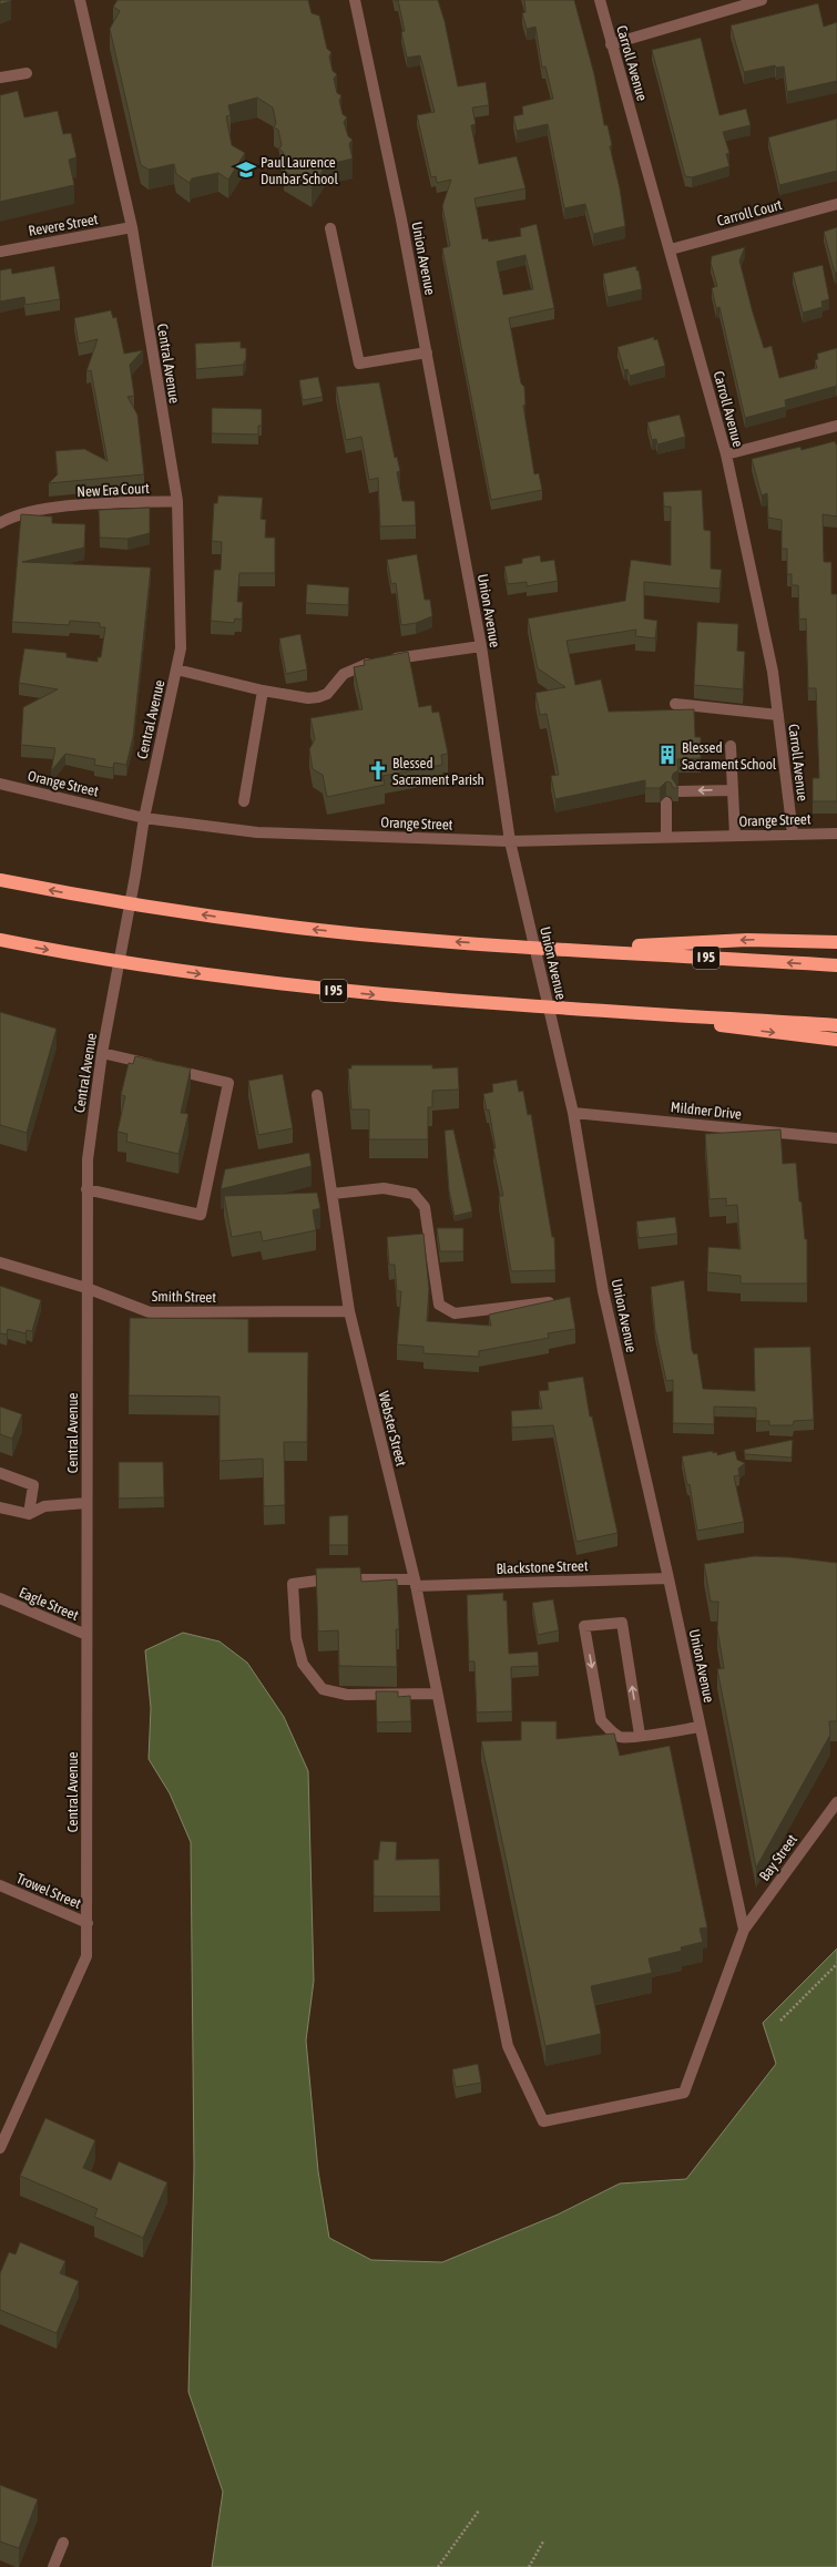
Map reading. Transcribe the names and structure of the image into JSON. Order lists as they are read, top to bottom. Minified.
{"streets":{"highway":["I 95"],"street":["Carroll Avenue","Carroll Court","Revere Street","Union Avenue","Central Avenue","New Era Court","Orange Street","Mildner Drive","Smith Street","Webster Street","Blackstone Street","Eagle Street","Bay Street","Trowel Street"]},"crossings":[["Carroll Avenue","Carroll Court"],["Carroll Avenue","Orange Street"],["Revere Street","Central Avenue"],["Union Avenue","Orange Street"],["Union Avenue","Mildner Drive"],["Union Avenue","Blackstone Street"],["Union Avenue","Bay Street"],["Central Avenue","New Era Court"],["Central Avenue","Orange Street"],["Central Avenue","Smith Street"],["Central Avenue","Eagle Street"],["Central Avenue","Trowel Street"],["Smith Street","Webster Street"],["Webster Street","Blackstone Street"],["Webster Street","Bay Street"]],"places":{"school or university":["Paul Laurence Dunbar School"],"building":["Blessed Sacrament School"],"church":["Blessed Sacrament Parish"]}}
